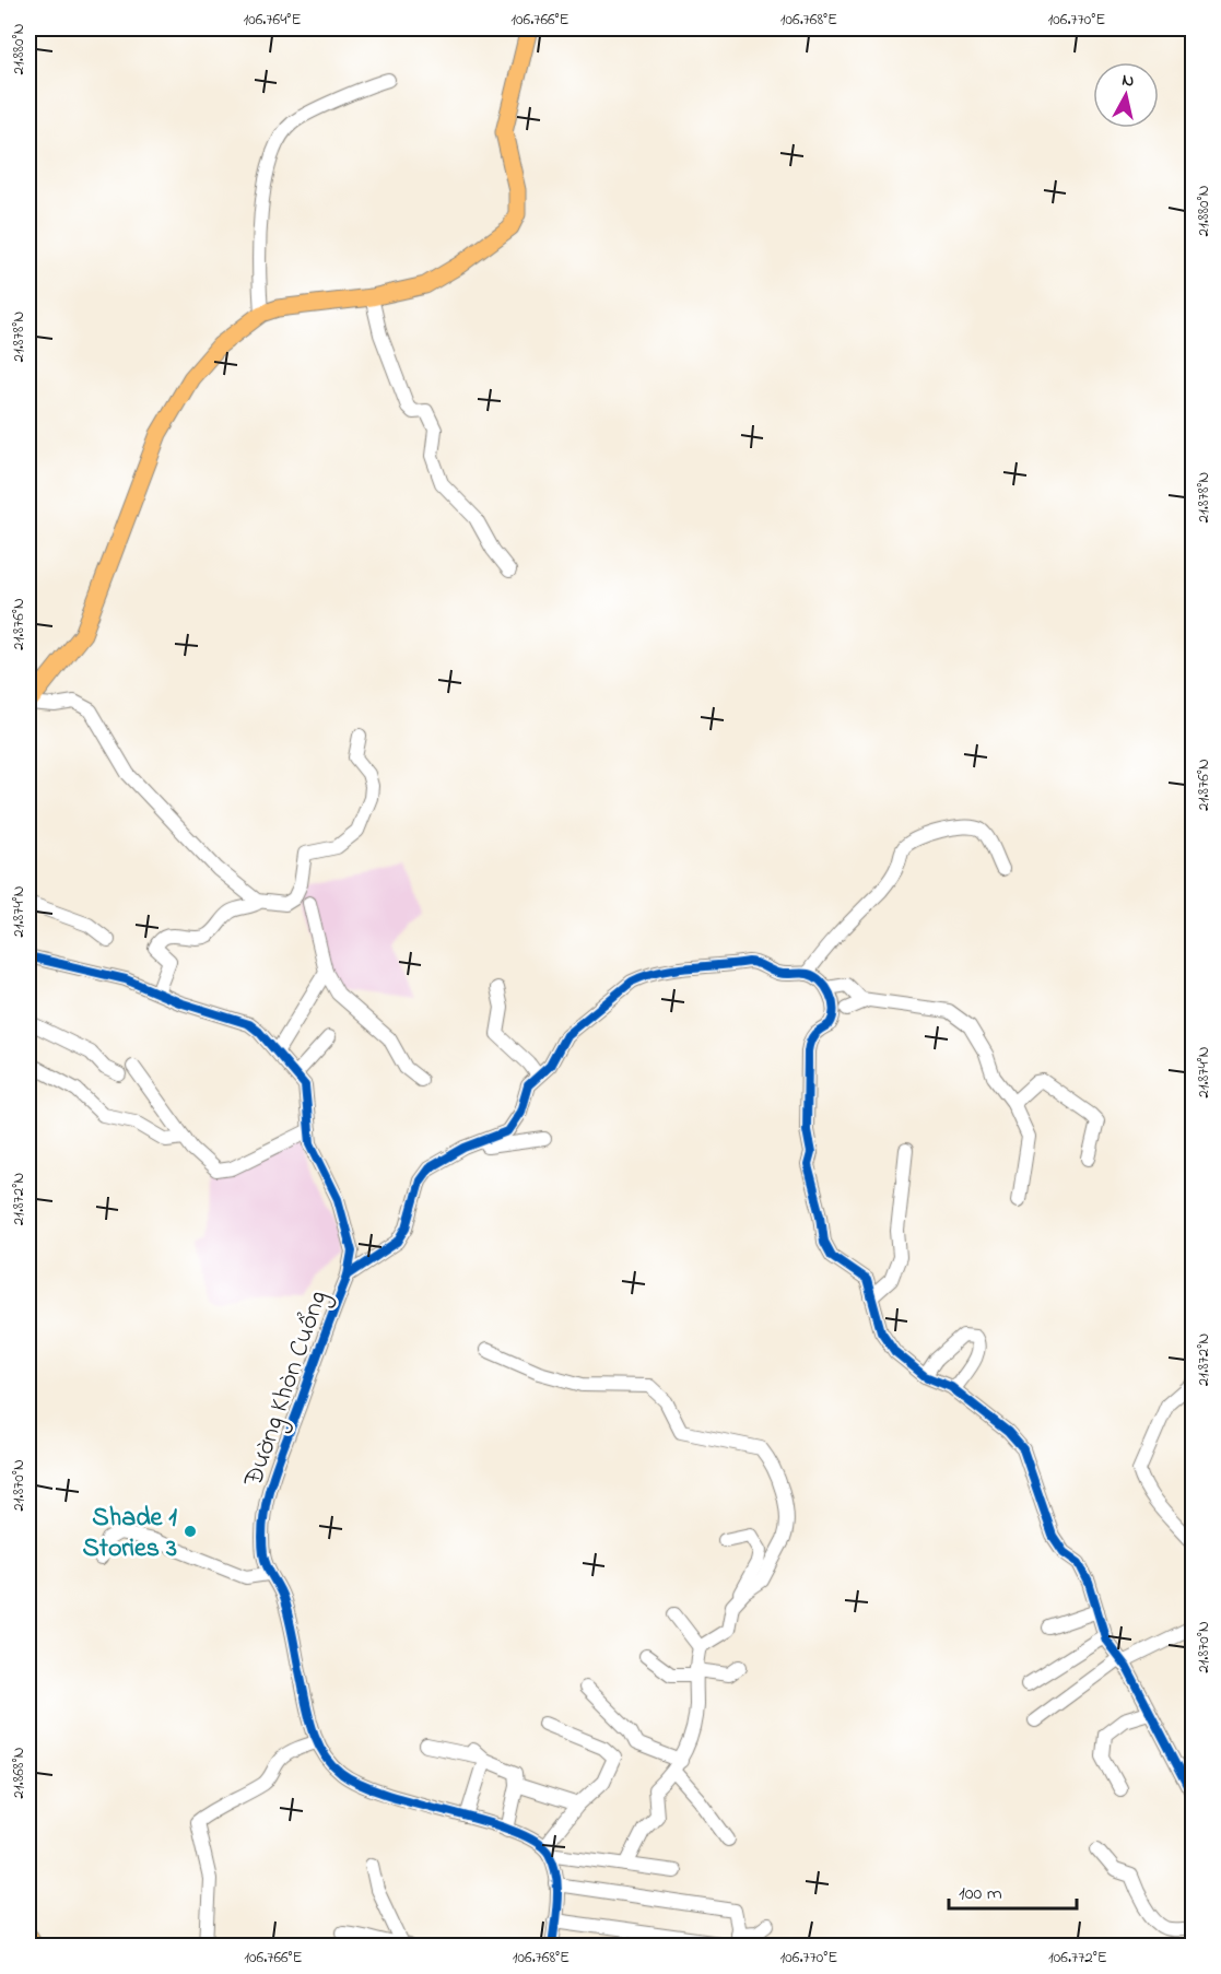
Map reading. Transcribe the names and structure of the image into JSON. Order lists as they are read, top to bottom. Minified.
{"streets":{"street":["Đường Khòn Cuổng"]},"places":["Shade 1 Stories 3"],"scale_bar":"100 m","north":"top","coordinates":["106.764°E","106.766°E","106.768°E","106.770°E","21.880°N","21.878°N","21.876°N","21.874°N","21.872°N","21.870°N","21.868°N","106.772°E"]}
